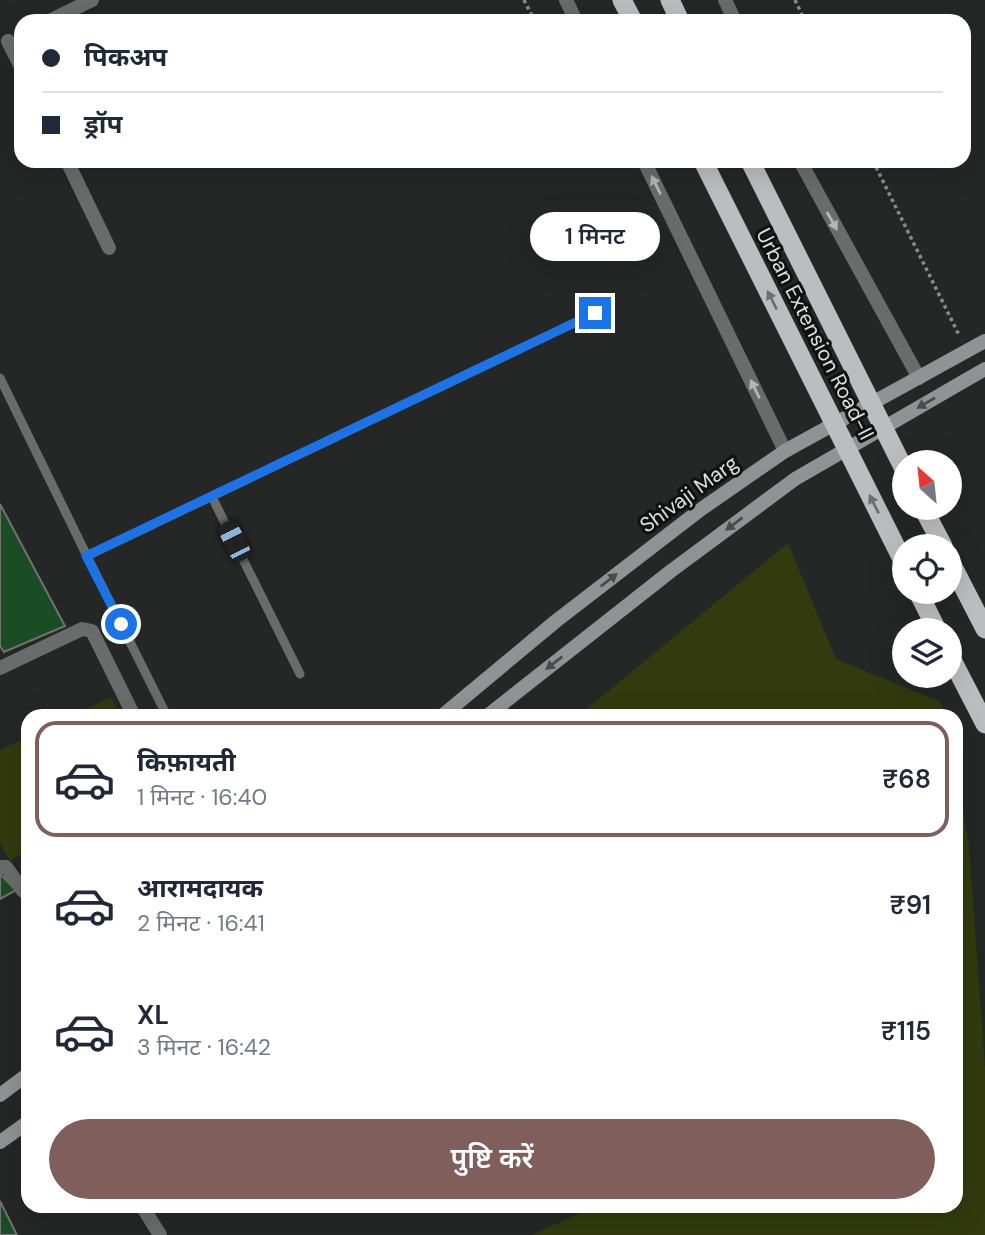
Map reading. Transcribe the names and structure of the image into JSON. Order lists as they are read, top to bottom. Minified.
{"streets":{"highway":["Urban Extension Road-II"],"main road":["Shivaji Marg"]},"north":"top left","page":{"banner":["पिकअप","ड्रॉप"],"bubble":"1 मिनट","list":[{"name":"किफ़ायती","note":"1 मिनट · 16:40","value":"₹68"},{"name":"आरामदायक","note":"2 मिनट · 16:41","value":"₹91"},{"name":"XL","note":"3 मिनट · 16:42","value":"₹115"}],"buttons":"पुष्टि करें"}}
